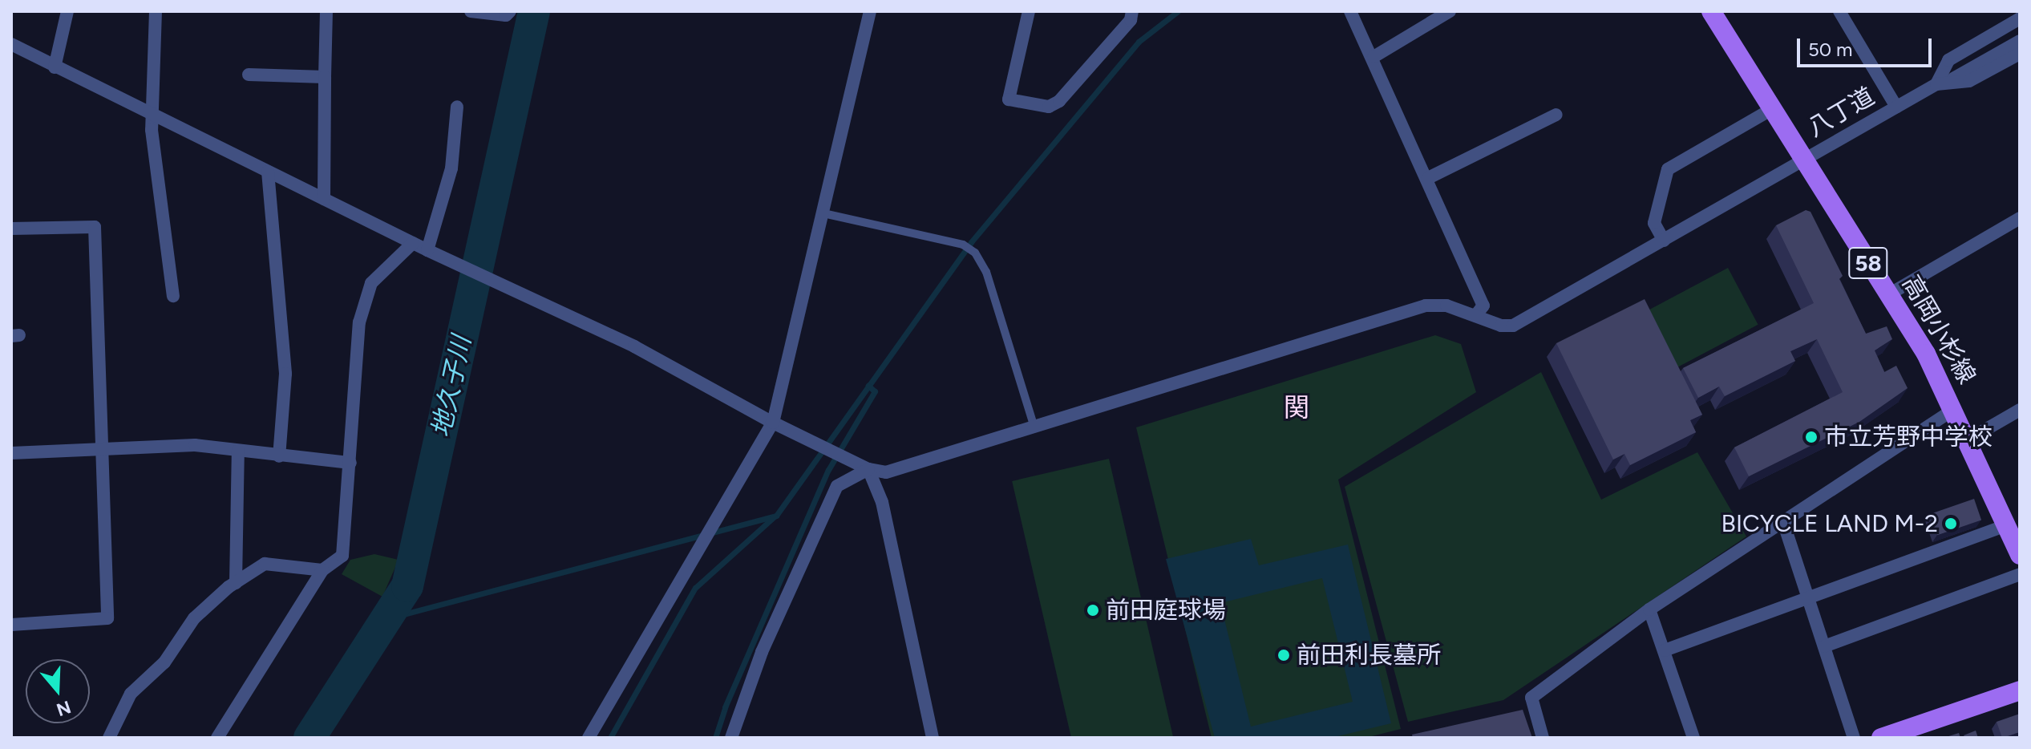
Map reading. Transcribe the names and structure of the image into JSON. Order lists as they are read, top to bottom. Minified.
{"streets":{"main road":["58","高岡小杉線"],"street":["八丁道"]},"crossings":[["八丁道","高岡小杉線"]],"districts":["関"],"water":["地久子川"],"places":["市立芳野中学校","BICYCLE LAND M-2","前田庭球場","前田利長墓所"],"scale_bar":"50 m","north":"bottom"}
